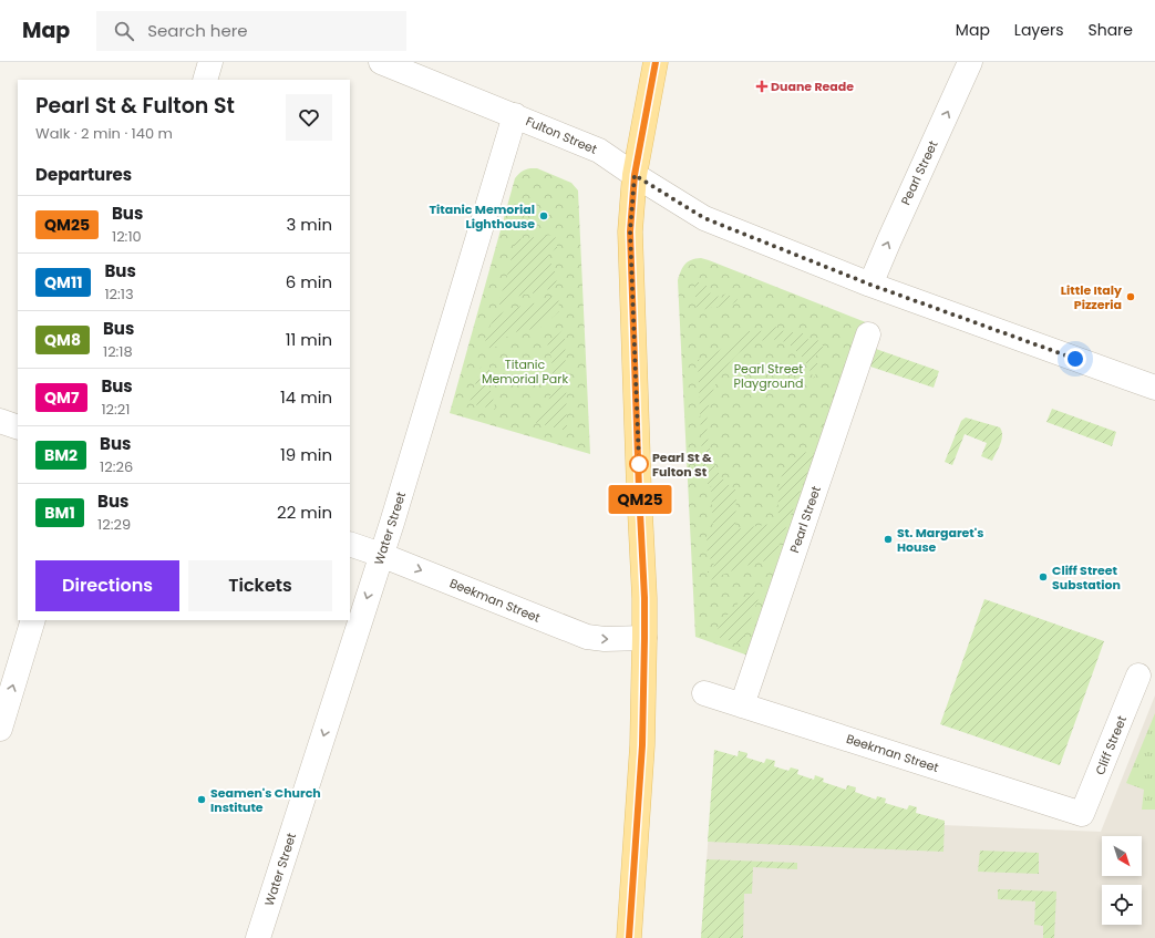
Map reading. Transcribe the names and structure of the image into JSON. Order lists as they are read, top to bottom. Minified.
{"streets":{"street":["Fulton Street","Pearl Street","Water Street","Beekman Street","Cliff Street"]},"crossings":[["Fulton Street","Pearl Street"],["Fulton Street","Water Street"],["Pearl Street","Beekman Street"],["Water Street","Beekman Street"],["Beekman Street","Cliff Street"]],"one_way":["Pearl Street","Water Street","Beekman Street"],"parks":["Titanic Memorial Park","Pearl Street Playground"],"places":{"health":["Duane Reade"],"other":["Titanic Memorial Lighthouse","Little Italy Pizzeria","Pearl St & Fulton St","St. Margaret's House","Cliff Street Substation","Seamen's Church Institute"]},"lines":["bus line QM25"],"north":"bottom right","page":{"header":"Map","search":"Search here","nav":["Map","Layers","Share"],"on_map":"QM25","heading":[["Pearl St & Fulton St","Walk · 2 min · 140 m"],"Departures"],"list":[{"mark":"QM25","name":"Bus","note":"12:10","value":"3 min"},{"mark":"QM11","name":"Bus","note":"12:13","value":"6 min"},{"mark":"QM8","name":"Bus","note":"12:18","value":"11 min"},{"mark":"QM7","name":"Bus","note":"12:21","value":"14 min"},{"mark":"BM2","name":"Bus","note":"12:26","value":"19 min"},{"mark":"BM1","name":"Bus","note":"12:29","value":"22 min"}],"buttons":["Directions","Tickets"]}}
